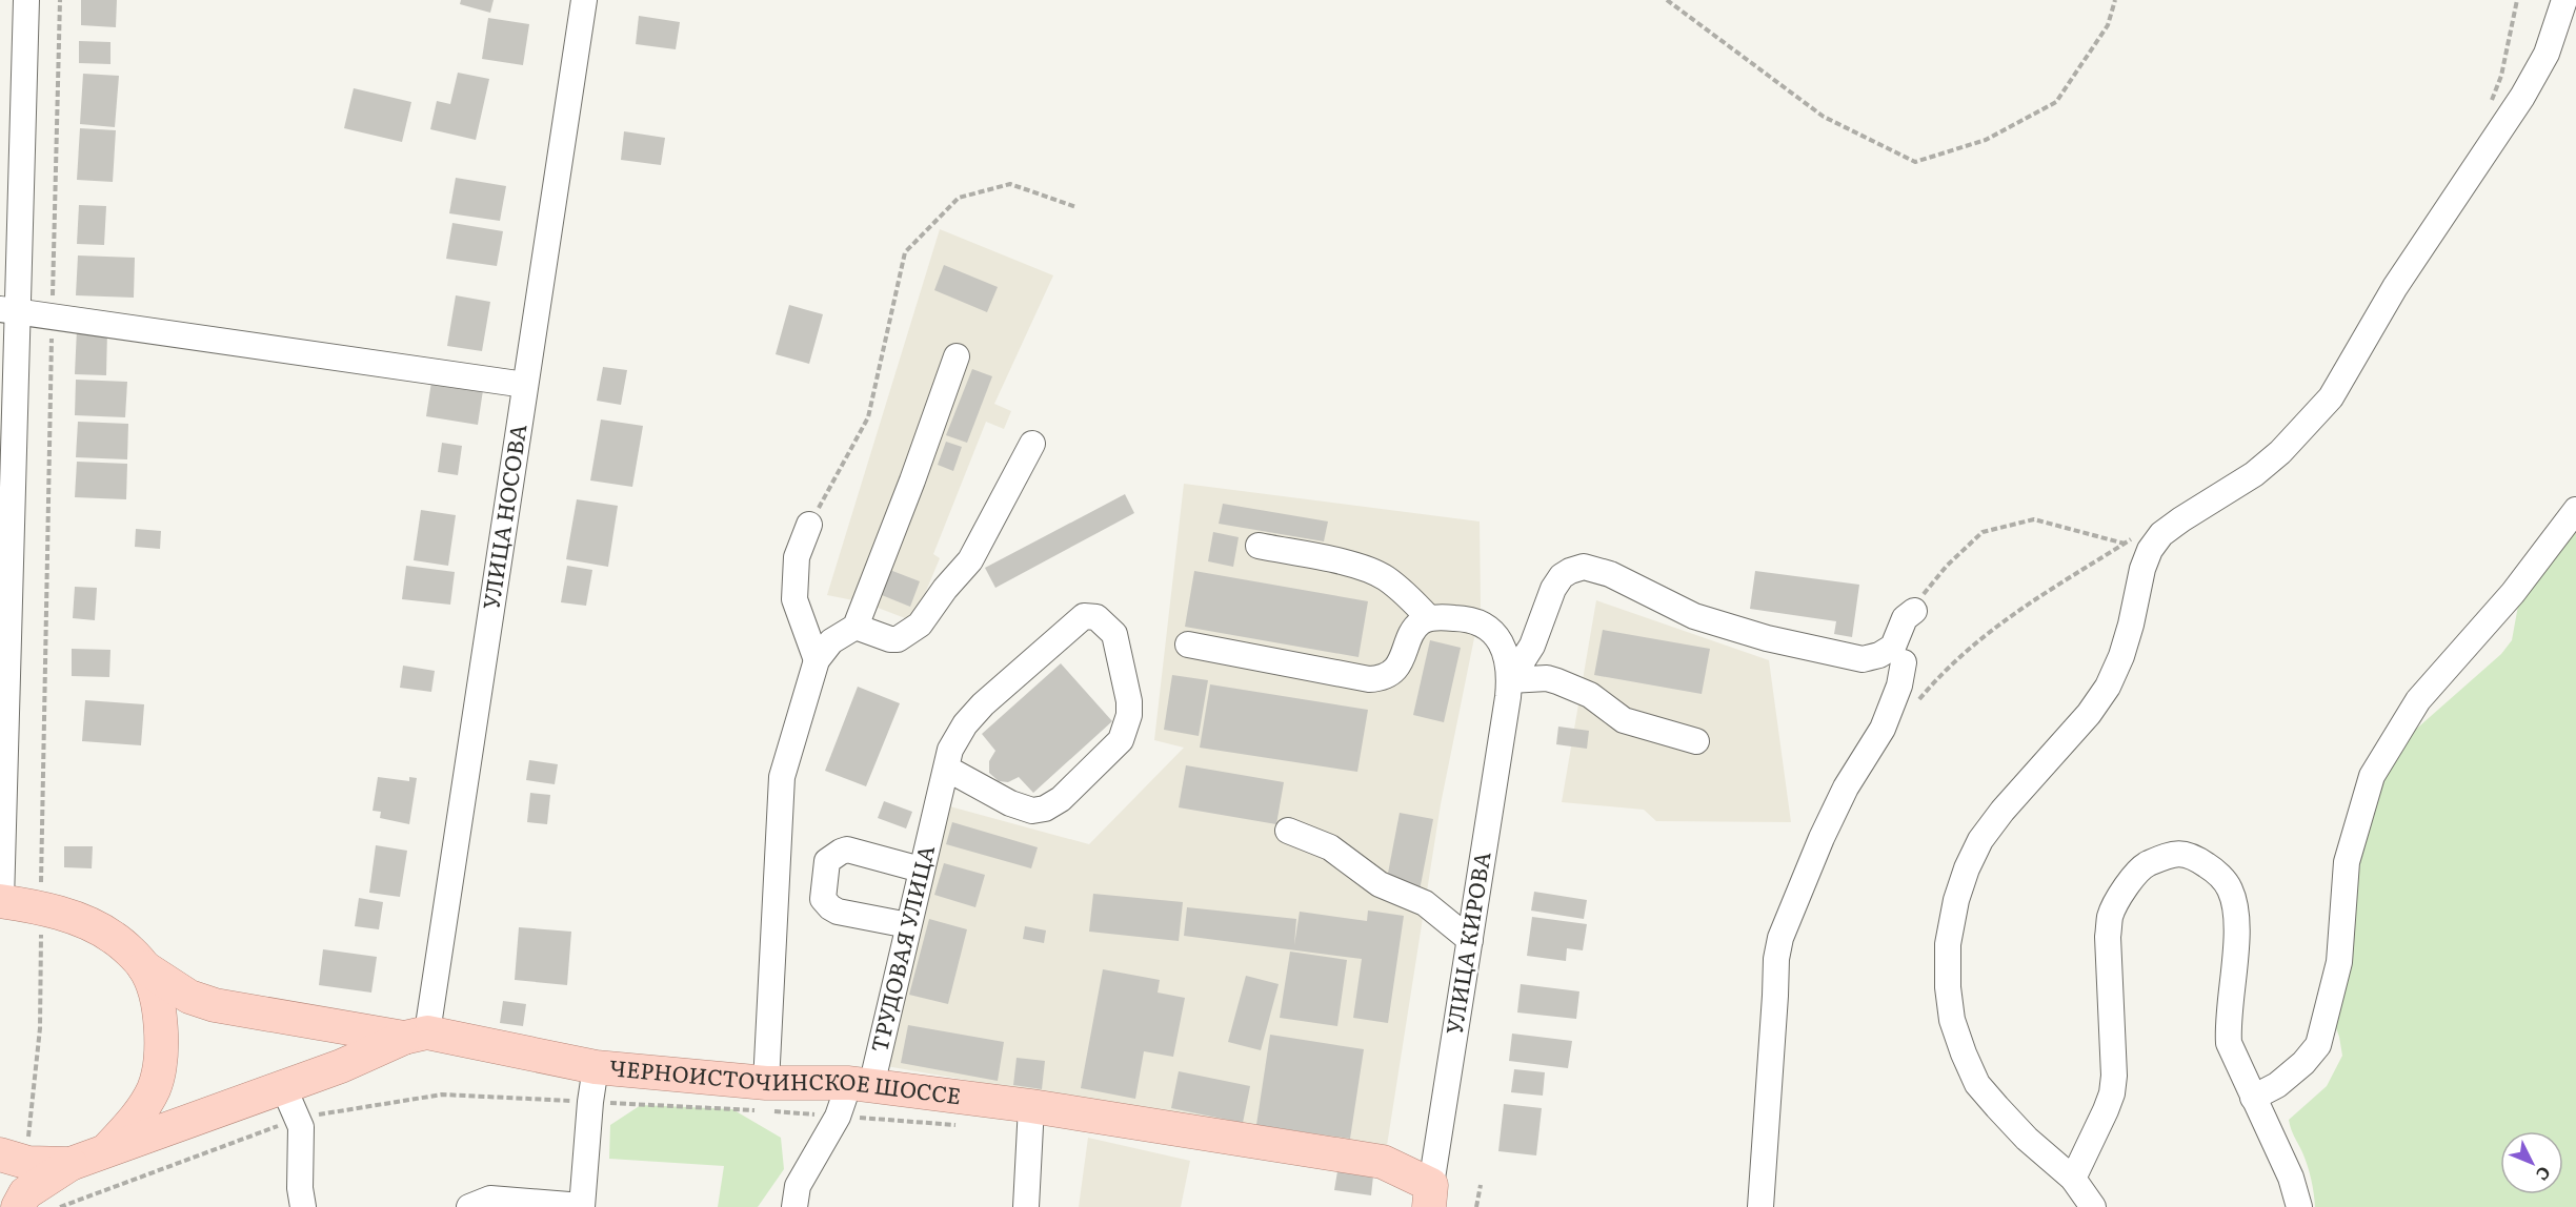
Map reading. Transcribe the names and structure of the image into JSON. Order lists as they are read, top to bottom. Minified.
{"streets":{"main road":["ЧЕРНОИСТОЧИНСКОЕ ШОССЕ"],"street":["УЛИЦА НОСОВА","УЛИЦА КИРОВА","ТРУДОВАЯ УЛИЦА"]},"crossings":[["УЛИЦА НОСОВА","ЧЕРНОИСТОЧИНСКОЕ ШОССЕ"],["УЛИЦА КИРОВА","ЧЕРНОИСТОЧИНСКОЕ ШОССЕ"],["ТРУДОВАЯ УЛИЦА","ЧЕРНОИСТОЧИНСКОЕ ШОССЕ"]],"north":"bottom right"}
